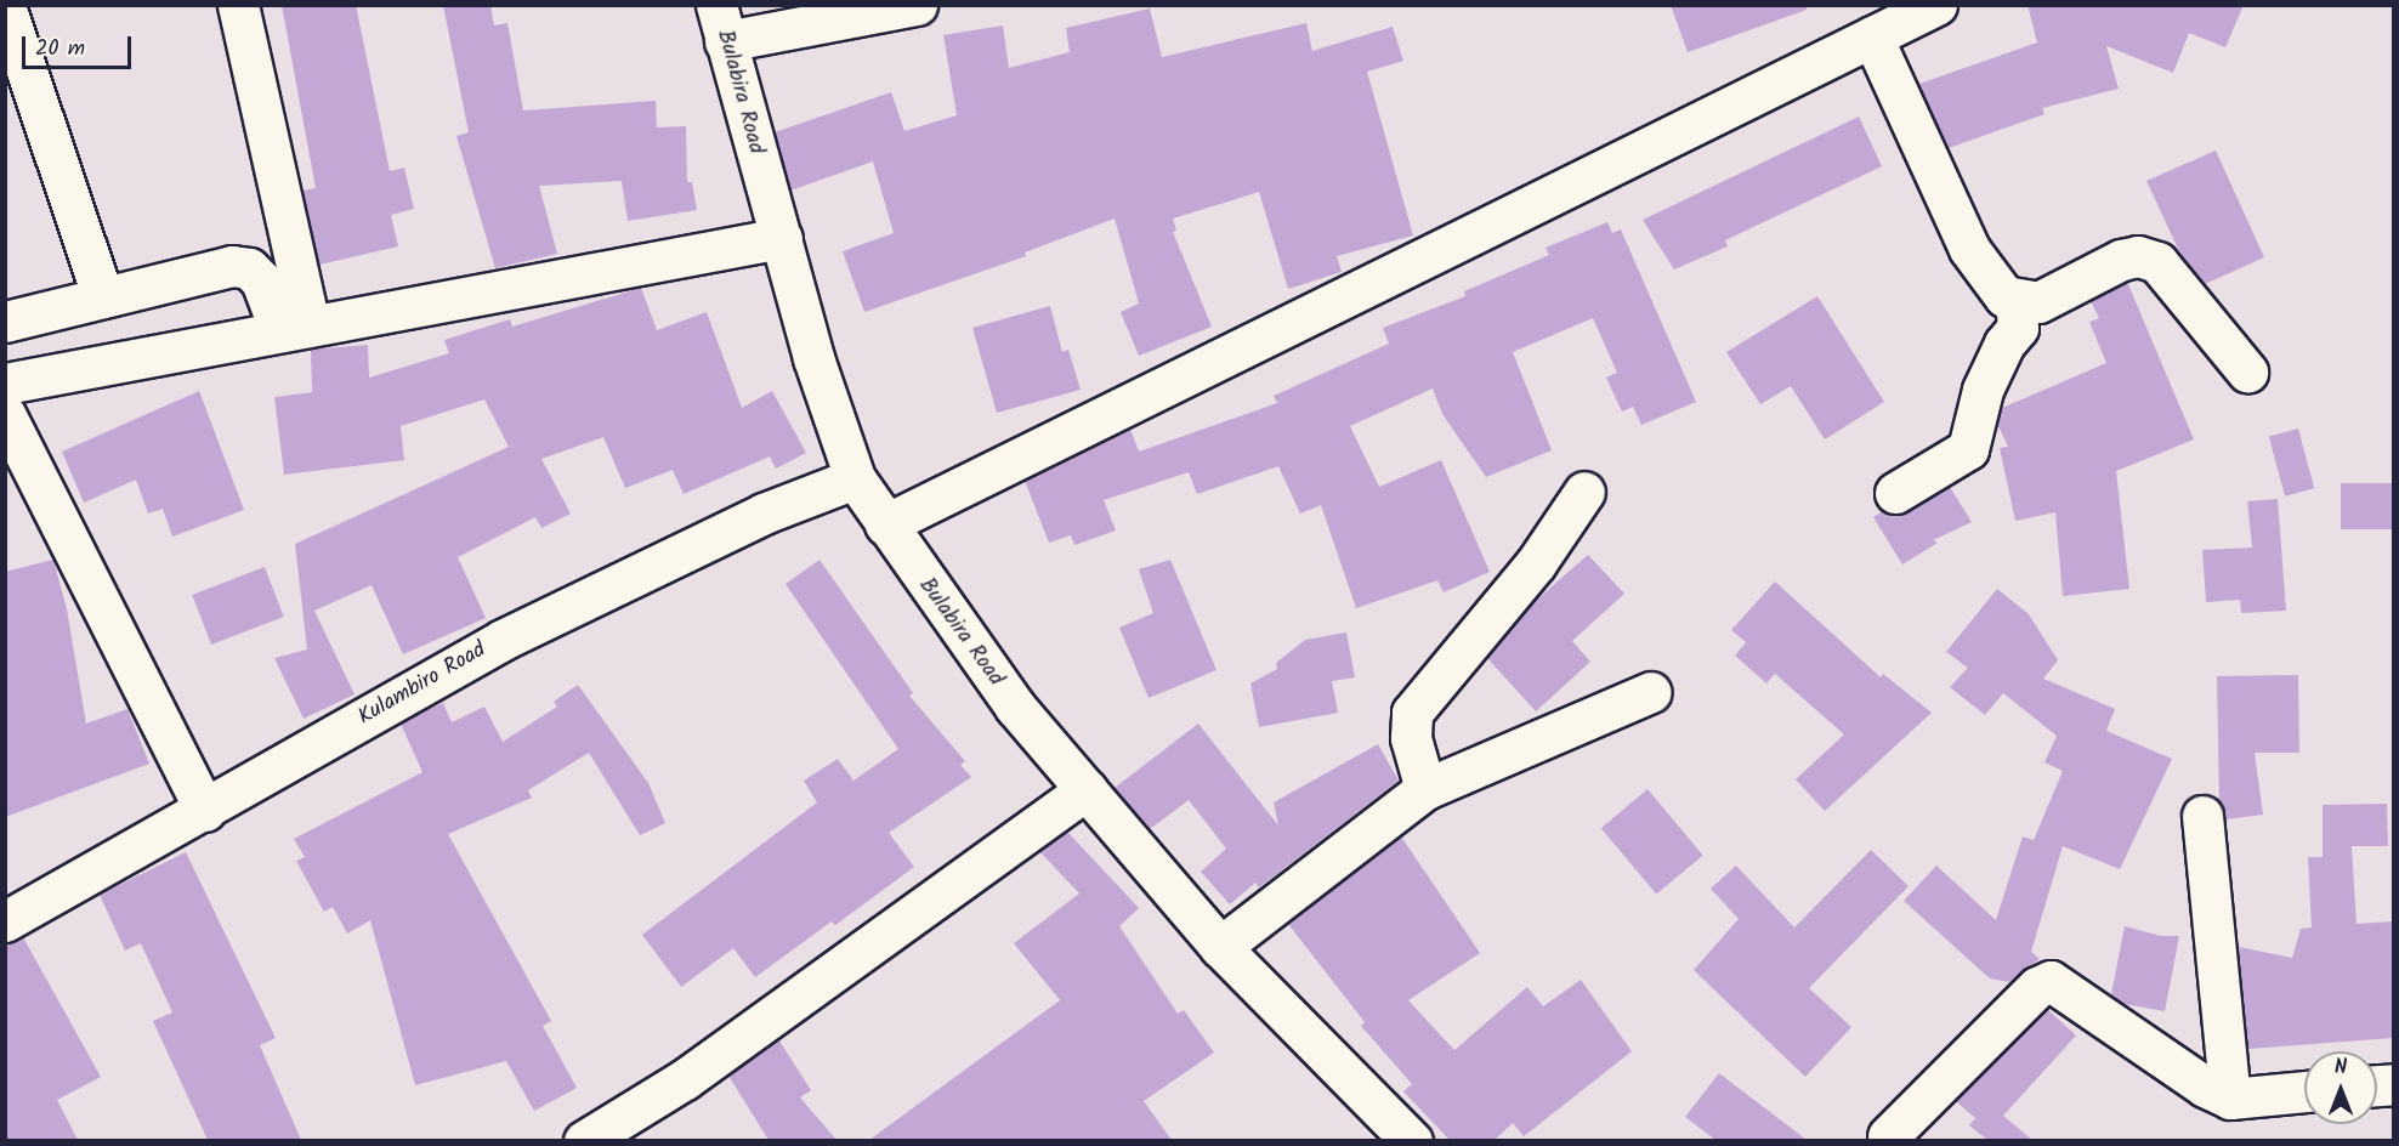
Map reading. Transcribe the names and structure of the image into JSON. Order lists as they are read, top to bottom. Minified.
{"streets":{"street":["Bulabira Road","Kulambiro Road"]},"crossings":[["Bulabira Road","Kulambiro Road"]],"scale_bar":"20 m","north":"top"}
